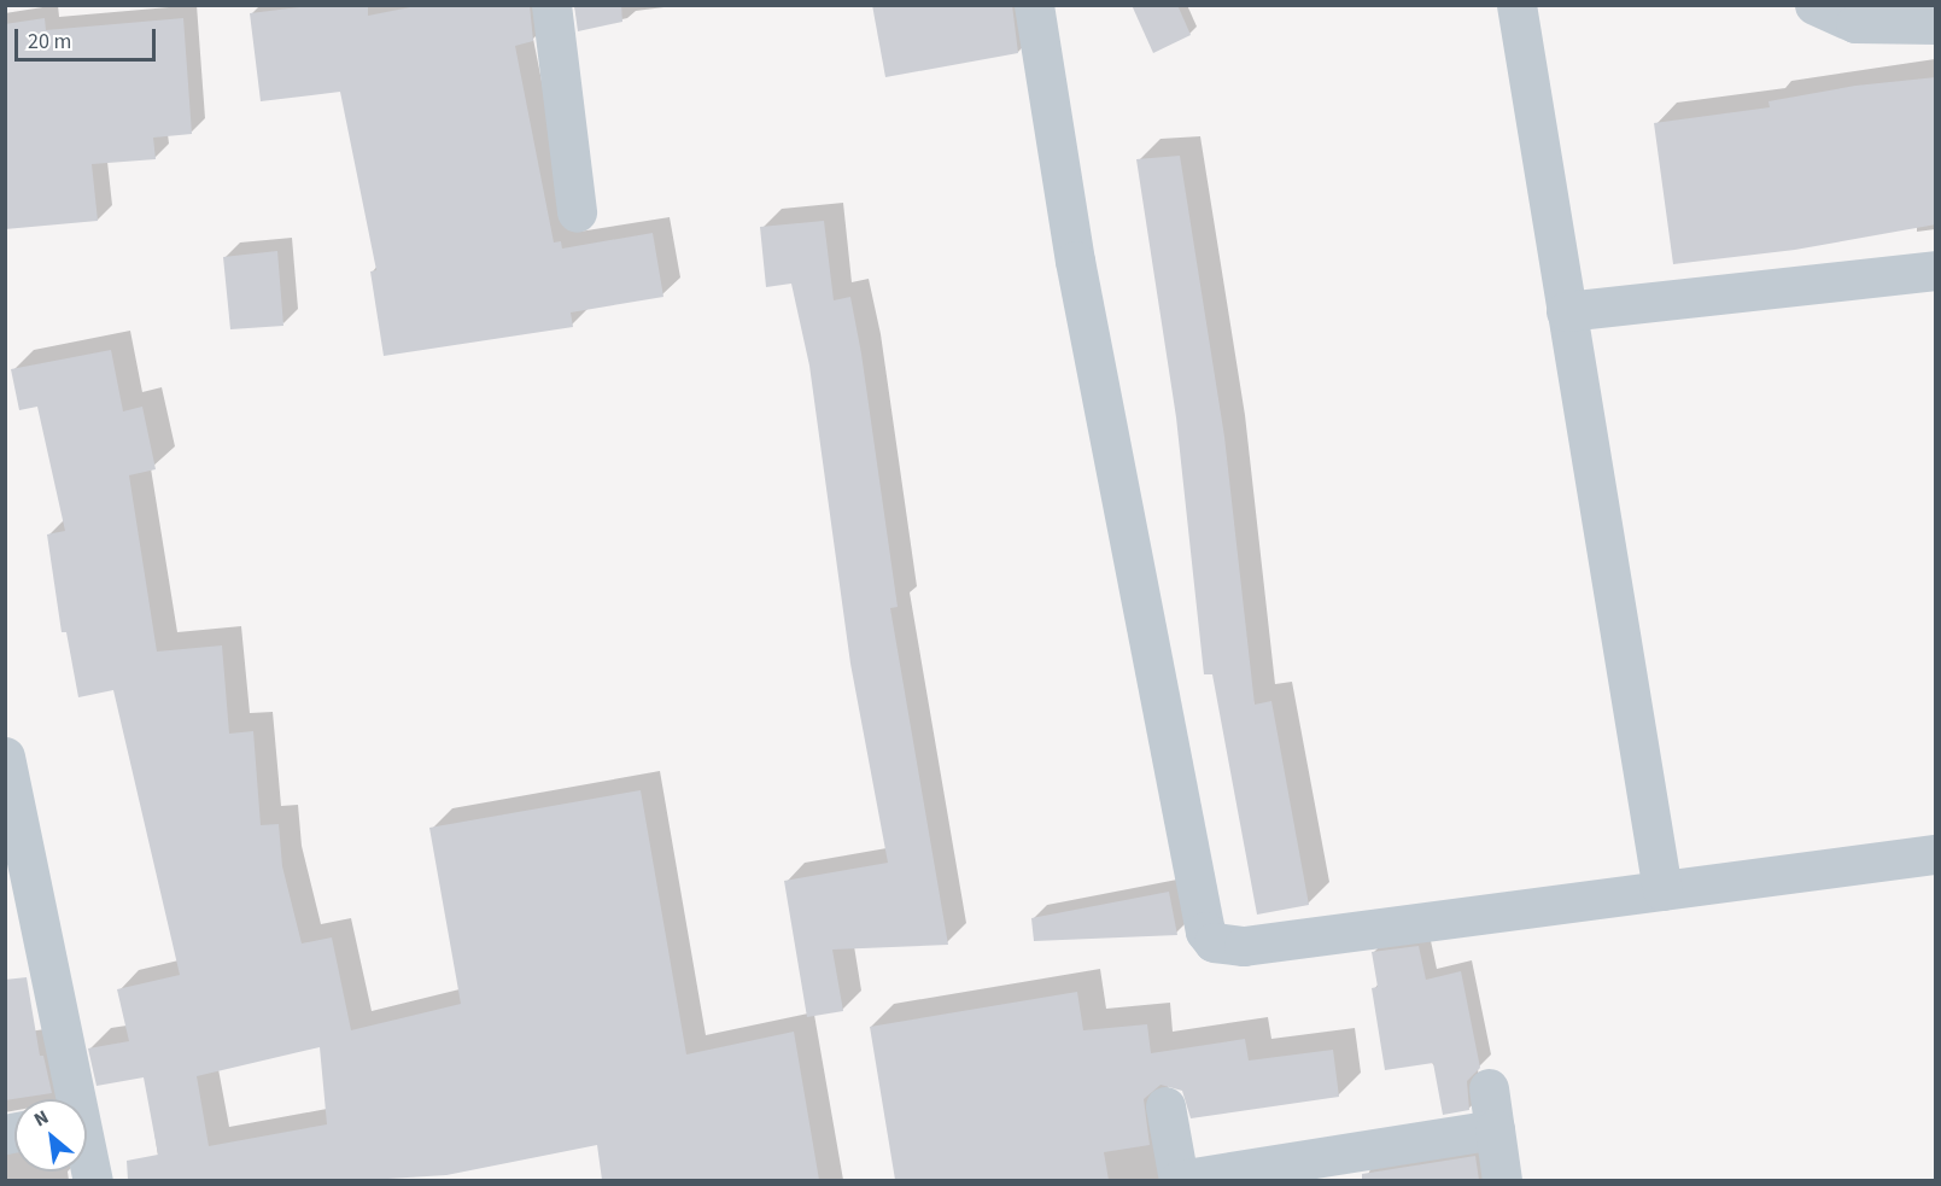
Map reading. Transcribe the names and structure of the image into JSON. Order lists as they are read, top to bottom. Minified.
{"scale_bar":"20 m","north":"top left"}
